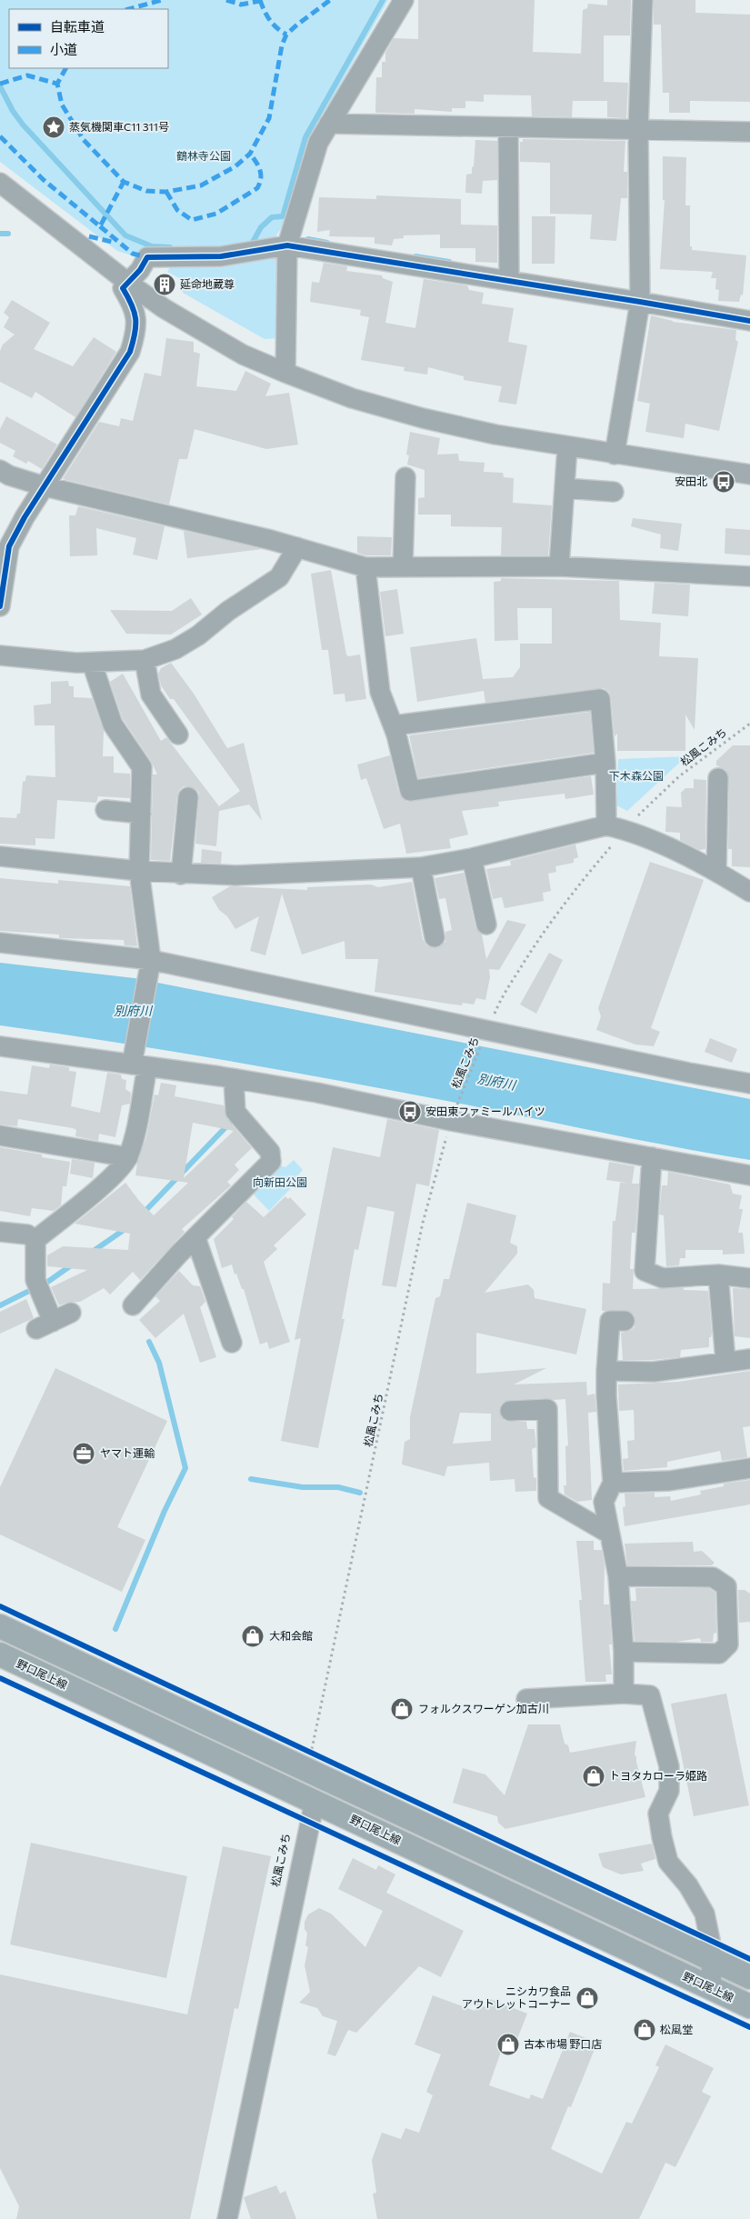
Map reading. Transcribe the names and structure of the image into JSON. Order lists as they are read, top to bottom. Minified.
{"streets":{"main road":["野口尾上線"],"path":["松風こみち"]},"water":["別府川"],"parks":["鶴林寺公園","下木森公園","向新田公園"],"places":{"place":["蒸気機関車C11 311号"],"building":["延命地蔵尊"],"bus stop":["安田北","安田東ファミールハイツ"],"office":["ヤマト運輸"],"shop":["大和会館","フォルクスワーゲン加古川","トヨタカローラ姫路","ニシカワ食品 アウトレットコーナー","松風堂","古本市場 野口店"]},"legend":["自転車道","小道"]}
